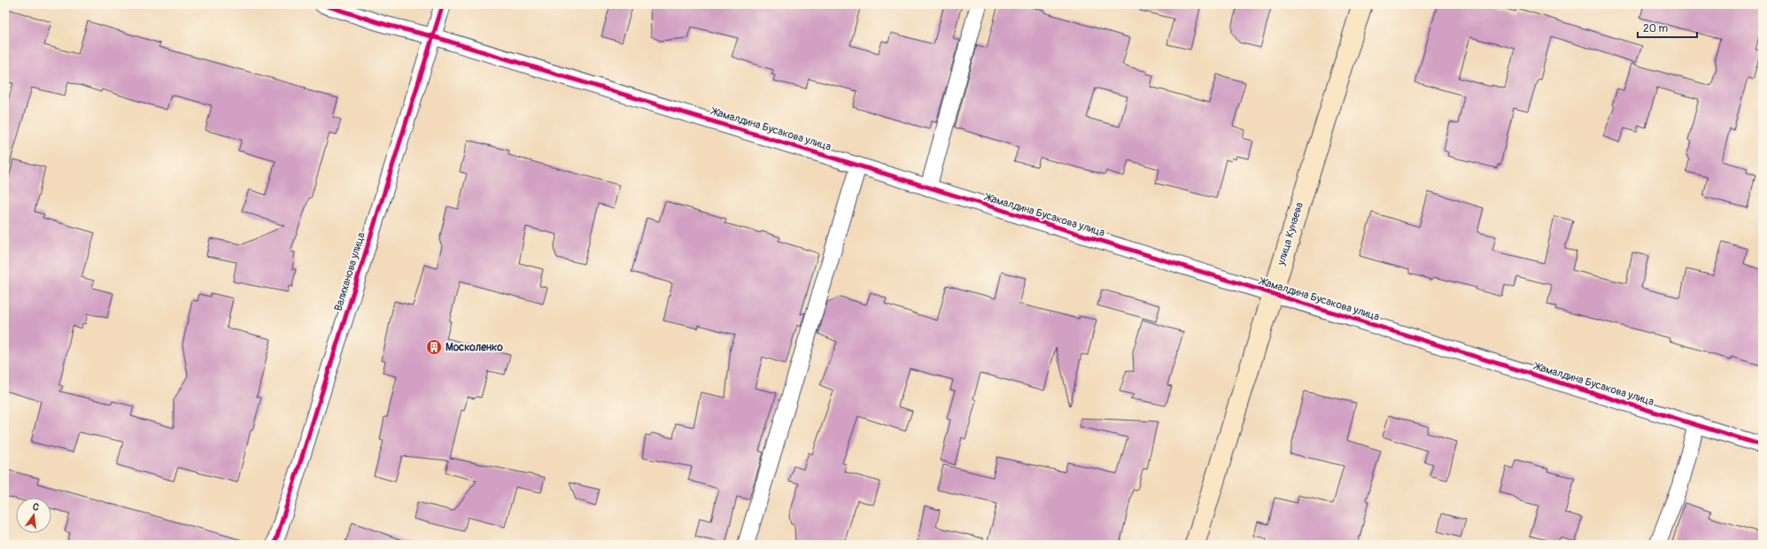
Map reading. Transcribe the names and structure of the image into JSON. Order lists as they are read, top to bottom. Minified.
{"streets":{"main road":["улица Кунаева"],"street":["Жамалдина Бусакова улица","Валиханова улица"]},"crossings":[["Жамалдина Бусакова улица","улица Кунаева"],["Жамалдина Бусакова улица","Валиханова улица"]],"places":{"building":["Москоленко"]},"scale_bar":"20 m","north":"top"}
